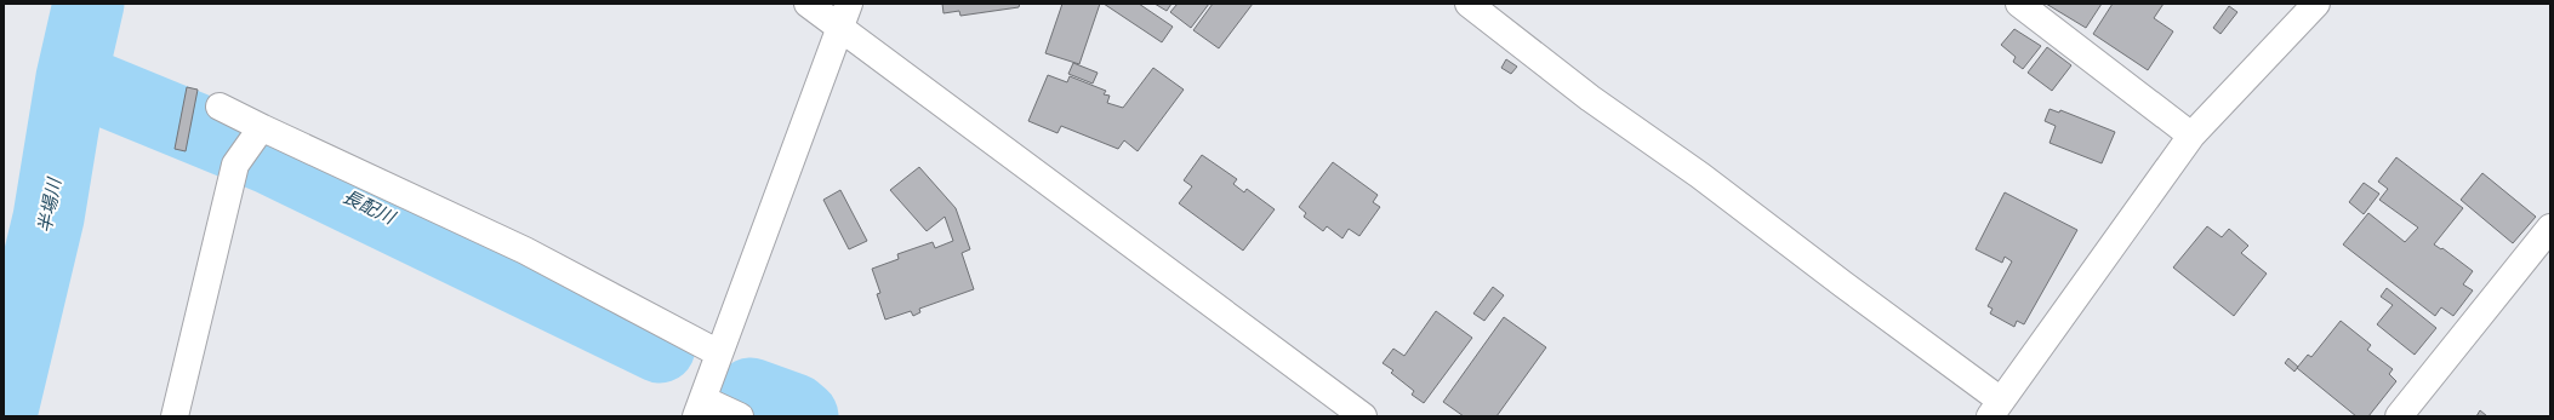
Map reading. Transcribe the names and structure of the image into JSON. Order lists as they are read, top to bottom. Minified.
{"water":["半場川","長配川"]}
